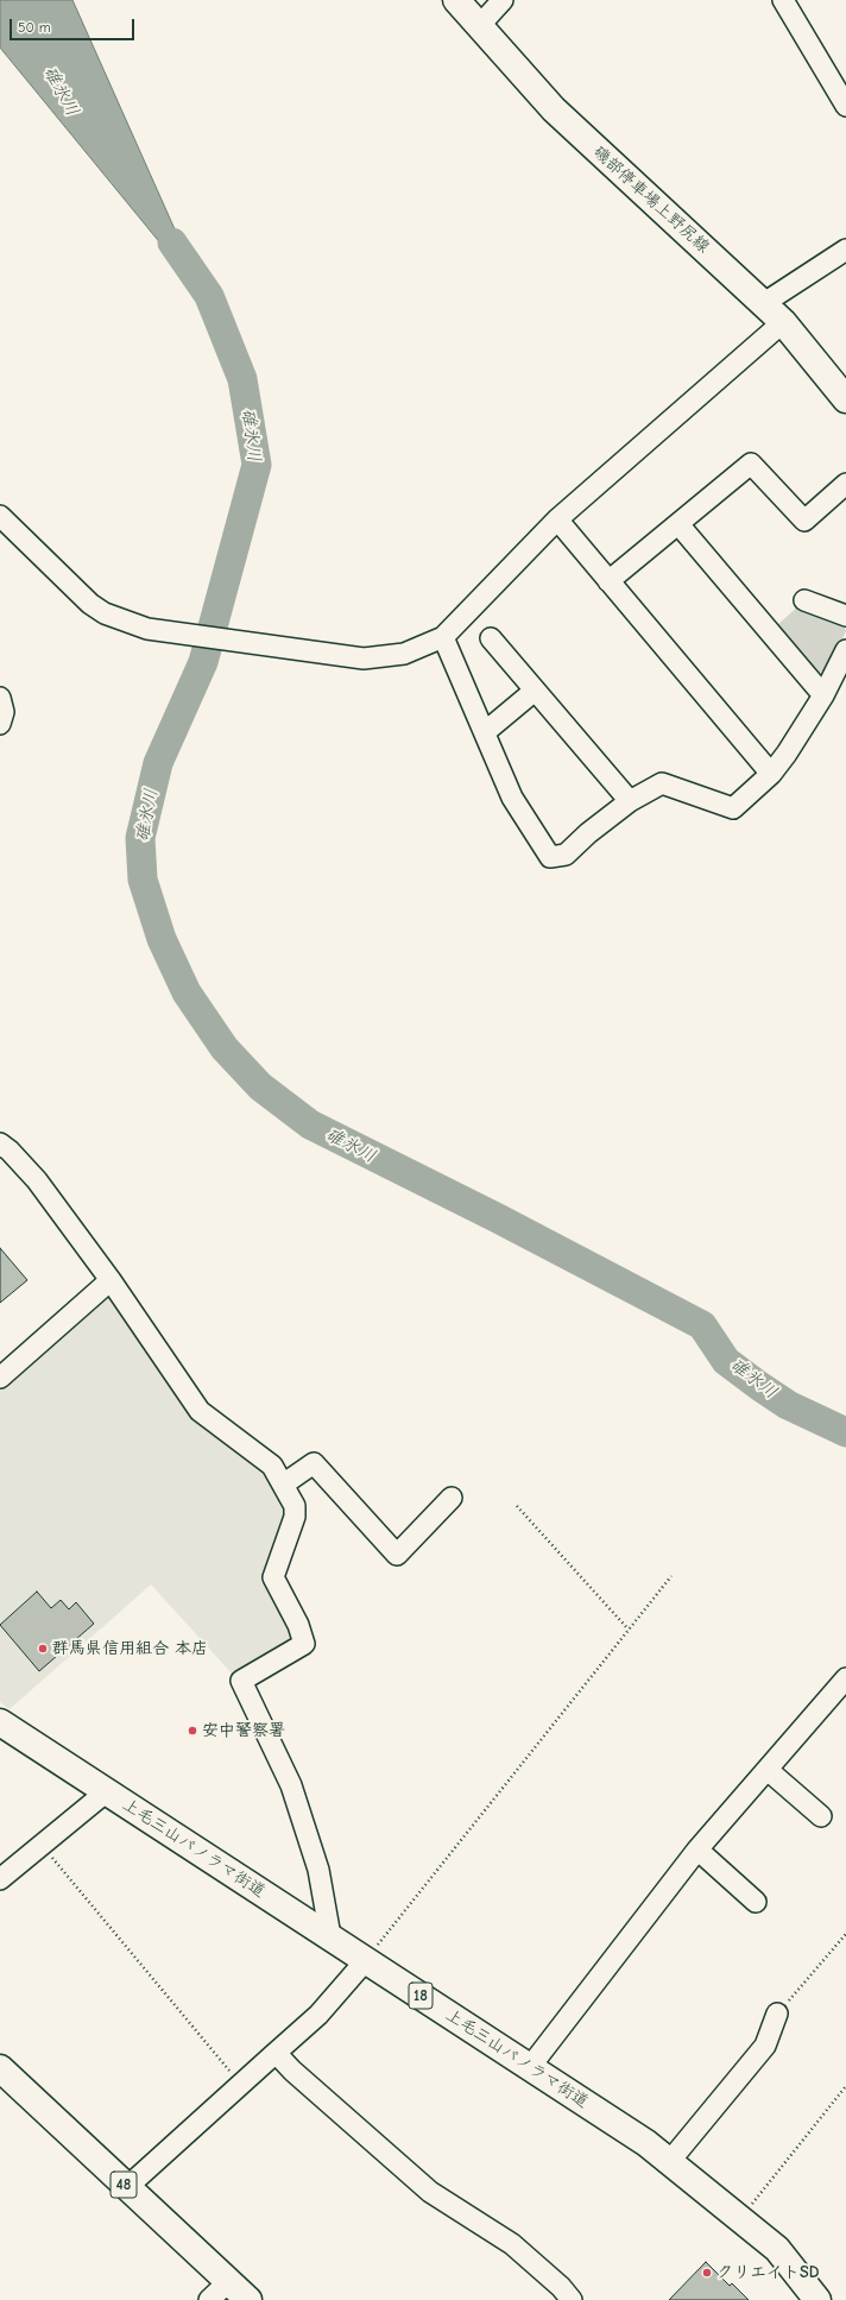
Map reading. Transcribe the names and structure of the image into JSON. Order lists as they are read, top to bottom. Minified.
{"streets":{"main road":["磯部停車場上野尻線","上毛三山パノラマ街道","18","48"]},"water":["碓氷川"],"places":["群馬県信用組合 本店","安中警察署","クリエイトSD"],"scale_bar":"50 m"}
